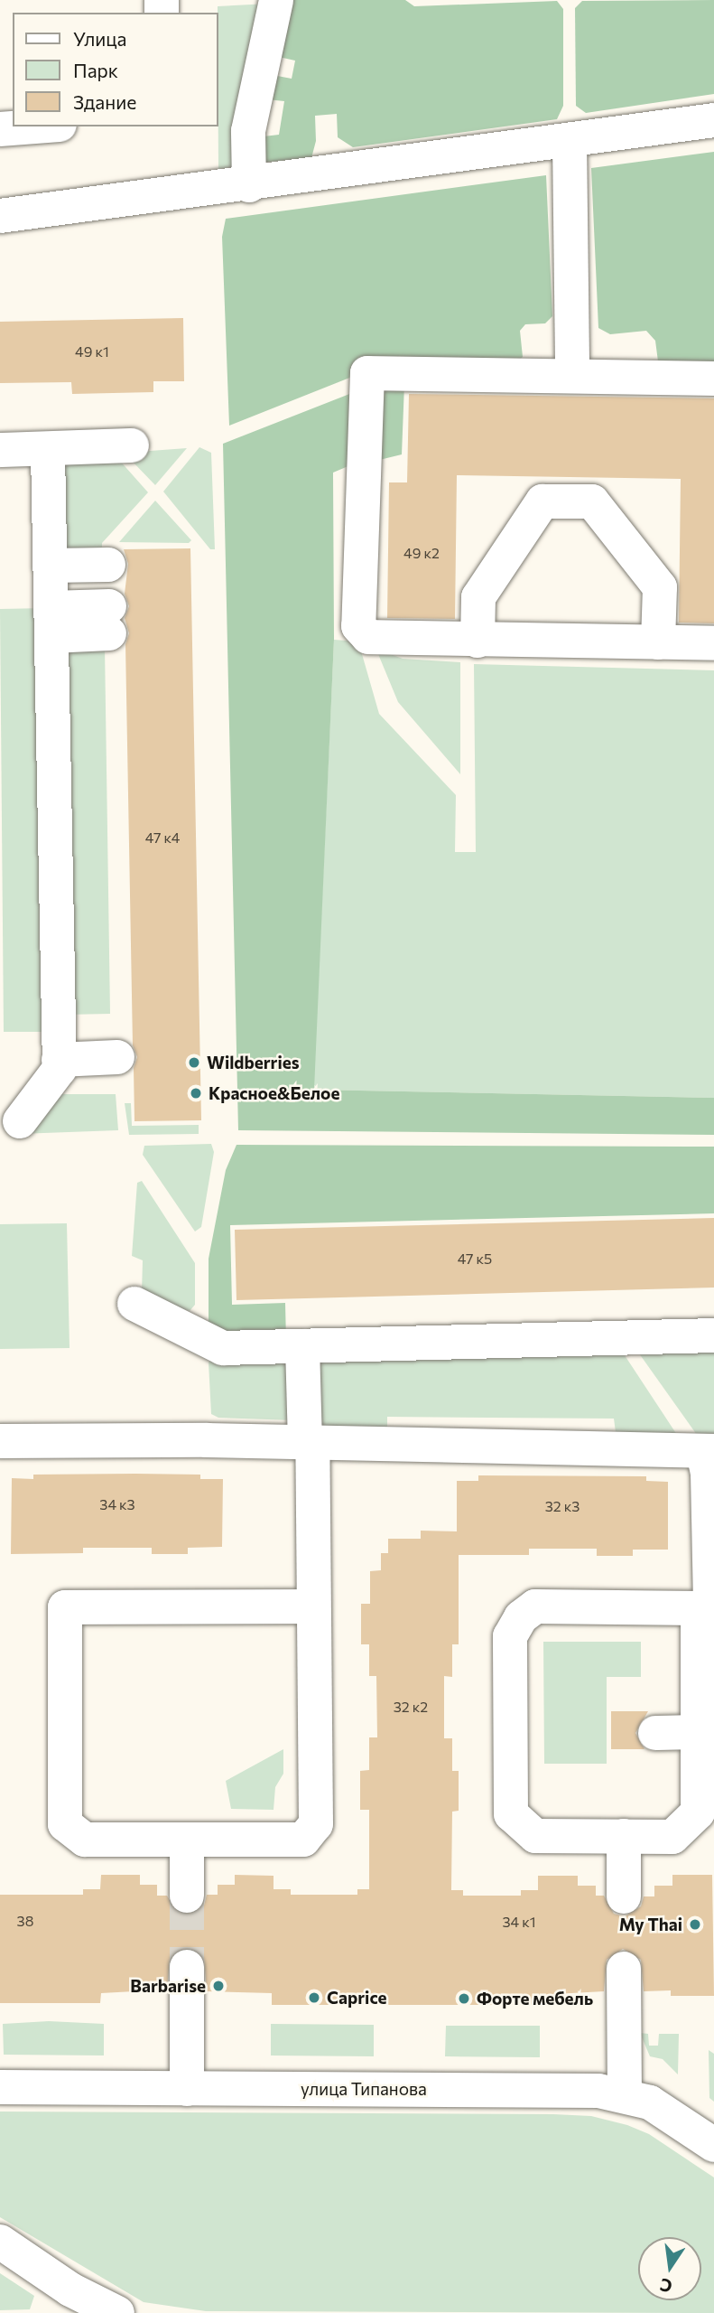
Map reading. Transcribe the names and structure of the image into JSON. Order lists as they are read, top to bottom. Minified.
{"streets":{"street":["улица Типанова"]},"places":["Wildberries","Красное&Белое","My Thai","Barbarise","Caprice","Форте мебель"],"house_numbers":["49 к1","49 к2","47 к4","47 к5","34 к3","32 к3","32 к2","38","34 к1"],"legend":["Улица","Парк","Здание"],"north":"bottom"}
